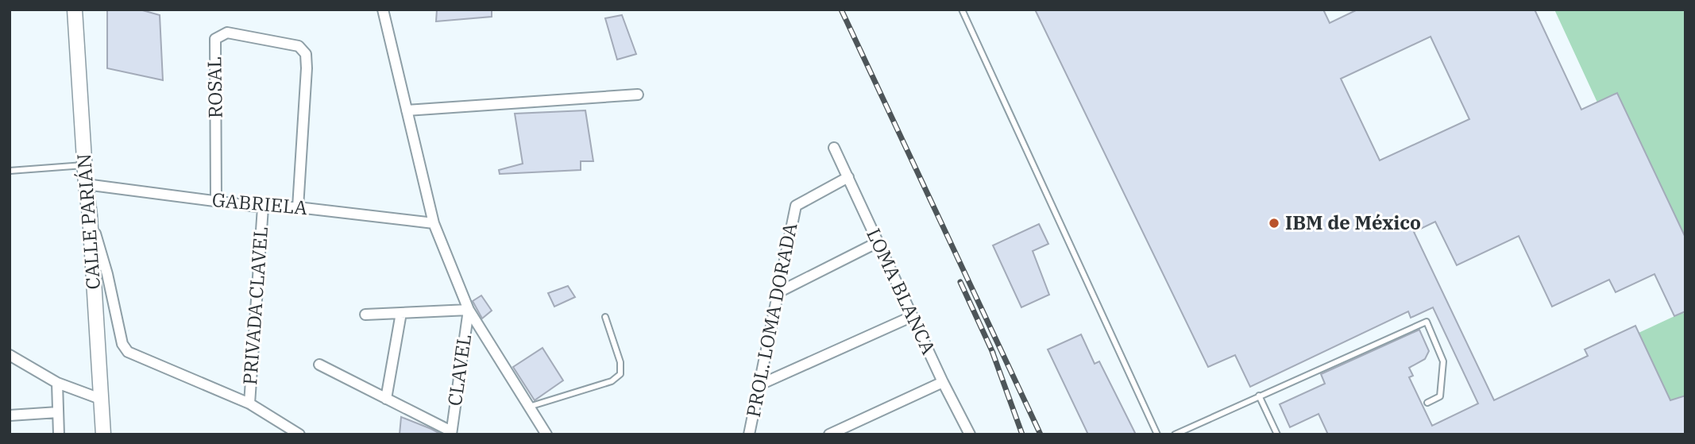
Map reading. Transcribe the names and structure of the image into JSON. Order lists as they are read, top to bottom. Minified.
{"streets":{"street":["ROSAL","GABRIELA","CALLE PARIÁN","LOMA BLANCA","PRIVADA CLAVEL","PROL. LOMA DORADA","CLAVEL"]},"crossings":[["ROSAL","GABRIELA"],["GABRIELA","CALLE PARIÁN"],["GABRIELA","PRIVADA CLAVEL"],["CALLE PARIÁN","PRIVADA CLAVEL"],["LOMA BLANCA","PROL. LOMA DORADA"]],"places":["IBM de México"]}
